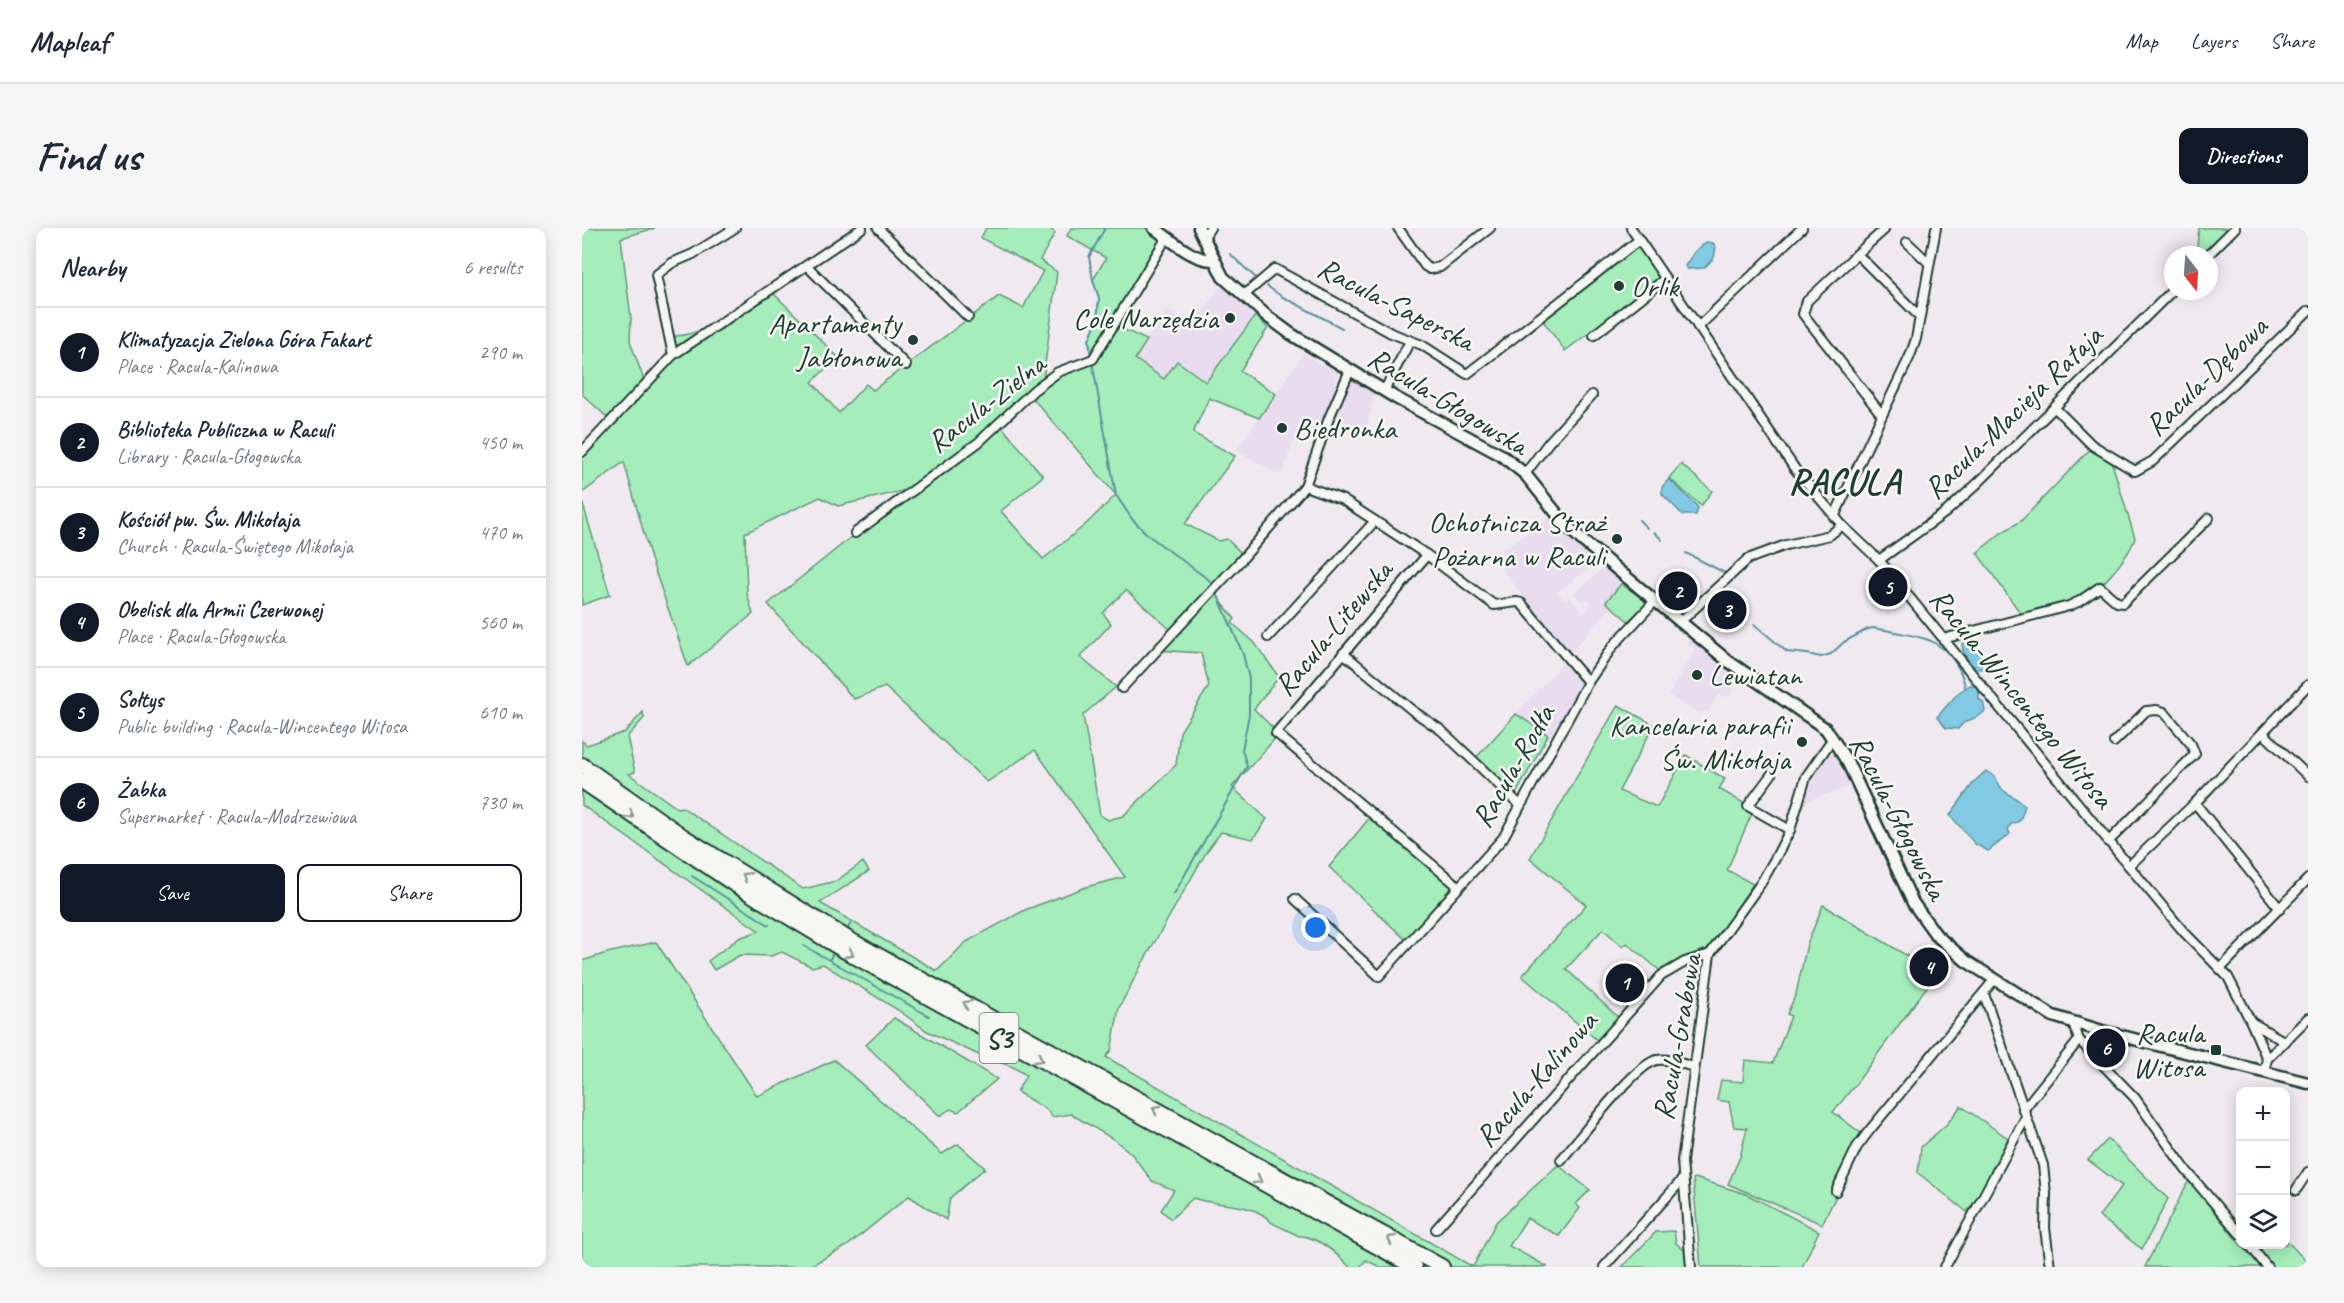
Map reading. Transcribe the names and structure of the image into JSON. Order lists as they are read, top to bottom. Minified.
{"streets":{"highway":["S3"],"street":["Racula-Saperska","Racula-Dębowa","Racula-Głogowska","Racula-Zielna","Racula-Macieja Rataja","Racula-Litewska","Racula-Wincentego Witosa","Racula-Rodła","Racula-Grabowa","Racula-Kalinowa"]},"crossings":[["Racula-Saperska","Racula-Głogowska"],["Racula-Saperska","Racula-Wincentego Witosa"],["Racula-Dębowa","Racula-Macieja Rataja"],["Racula-Głogowska","Racula-Rodła"],["Racula-Głogowska","Racula-Grabowa"],["Racula-Macieja Rataja","Racula-Wincentego Witosa"],["Racula-Litewska","Racula-Rodła"],["Racula-Grabowa","Racula-Kalinowa"]],"districts":["RACULA"],"places":{"other":["Orlik","Cole Narzędzia","Apartamenty Jabłonowa","Biedronka","Ochotnicza Straż Pożarna w Raculi","Lewiatan","Kancelaria parafii Św. Mikołaja"],"transit":["Racula Witosa"]},"north":"bottom","page":{"header":"Mapleaf","nav":["Map","Layers","Share"],"buttons":["Directions",["Save","Share"]],"title":"Find us","heading":["Nearby","6 results"],"list":[{"mark":"1","name":"Klimatyzacja Zielona Góra Fakart","note":"Place · Racula-Kalinowa","value":"290 m"},{"mark":"2","name":"Biblioteka Publiczna w Raculi","note":"Library · Racula-Głogowska","value":"450 m"},{"mark":"3","name":"Kościół pw. Św. Mikołaja","note":"Church · Racula-Świętego Mikołaja","value":"470 m"},{"mark":"4","name":"Obelisk dla Armii Czerwonej","note":"Place · Racula-Głogowska","value":"560 m"},{"mark":"5","name":"Sołtys","note":"Public building · Racula-Wincentego Witosa","value":"610 m"},{"mark":"6","name":"Żabka","note":"Supermarket · Racula-Modrzewiowa","value":"730 m"}],"pins":["5","2","3","4","1","6"],"map_buttons":["+","−"]}}
